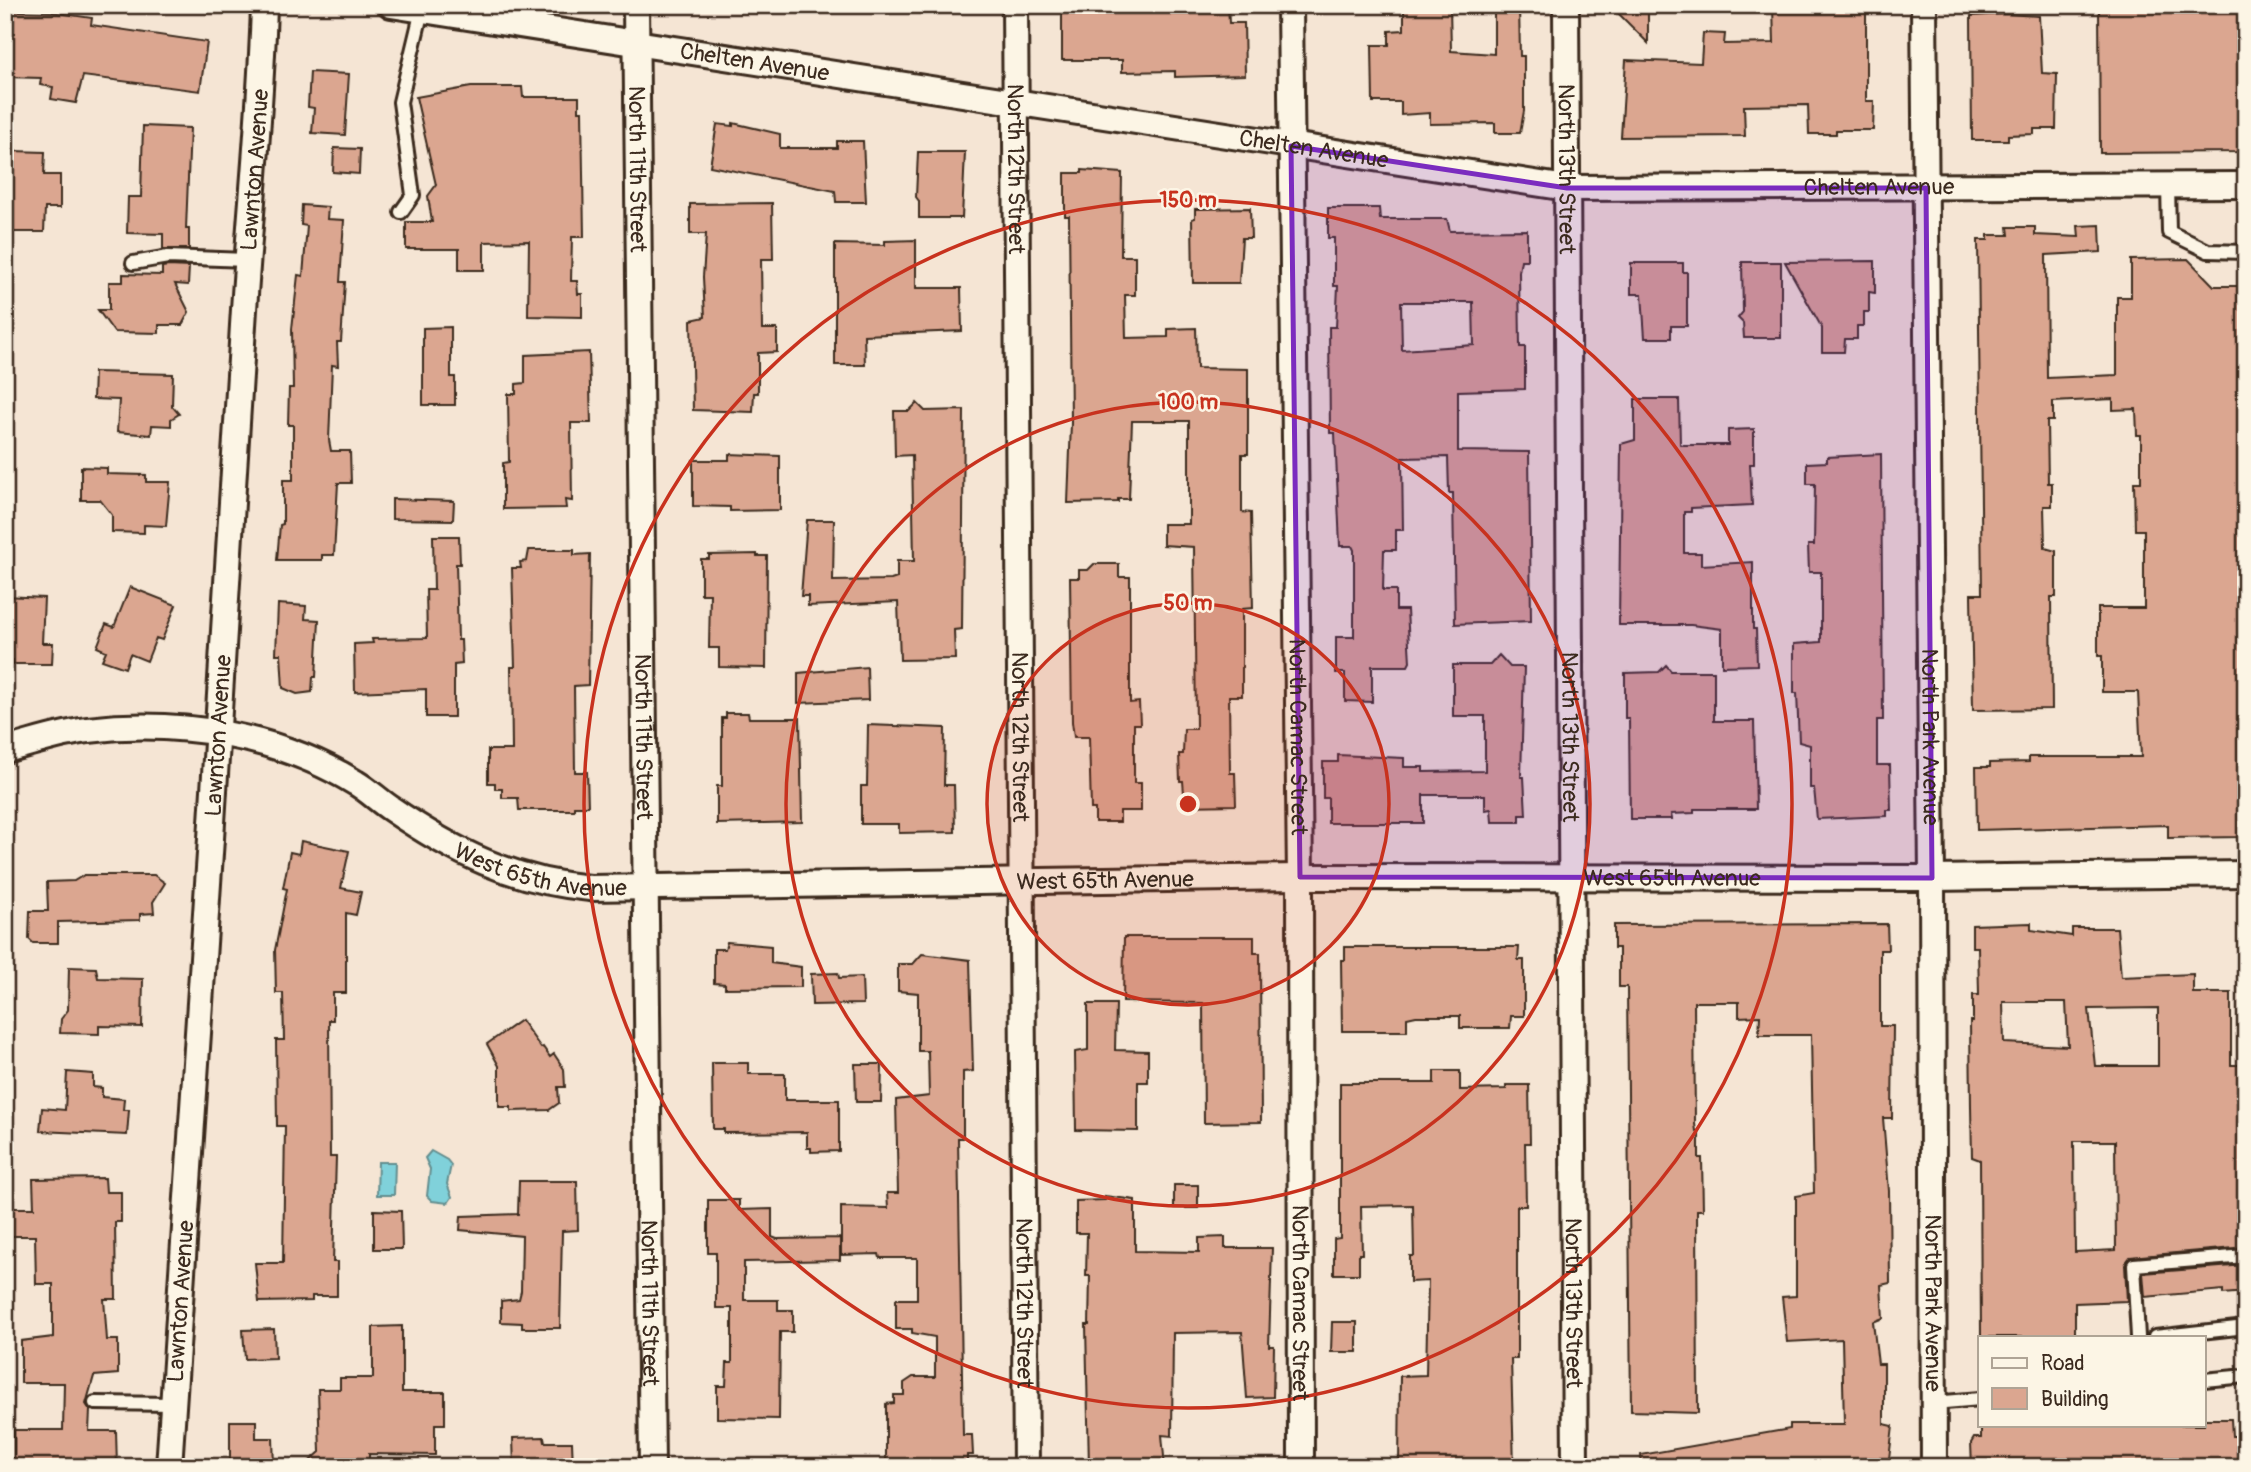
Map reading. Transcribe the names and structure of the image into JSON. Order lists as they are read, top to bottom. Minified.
{"streets":{"street":["Chelten Avenue","North 11th Street","North 12th Street","North 13th Street","Lawnton Avenue","North Camac Street","North Park Avenue","West 65th Avenue"]},"crossings":[["Chelten Avenue","North 11th Street"],["Chelten Avenue","North 12th Street"],["Chelten Avenue","North 13th Street"],["Chelten Avenue","North Camac Street"],["Chelten Avenue","North Park Avenue"],["North 11th Street","West 65th Avenue"],["North 12th Street","West 65th Avenue"],["North 13th Street","West 65th Avenue"],["Lawnton Avenue","West 65th Avenue"],["North Camac Street","West 65th Avenue"],["North Park Avenue","West 65th Avenue"]],"legend":["Road","Building"],"rings":["150 m","100 m","50 m"]}
